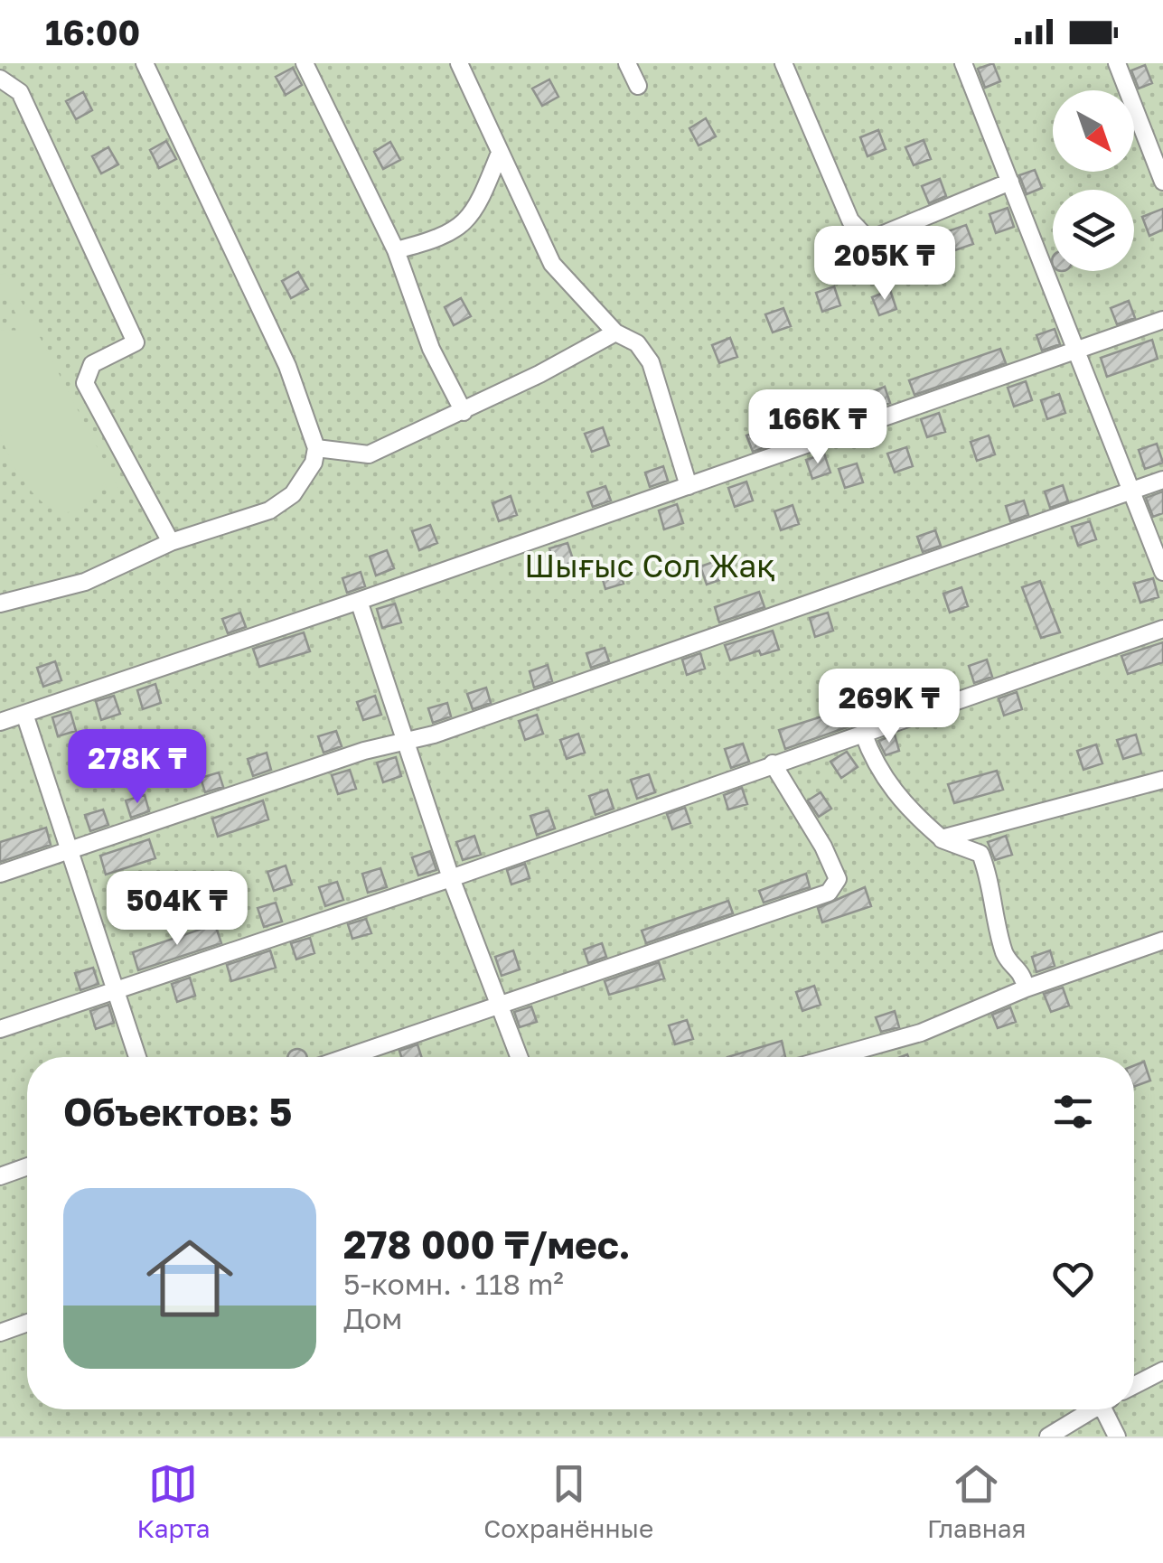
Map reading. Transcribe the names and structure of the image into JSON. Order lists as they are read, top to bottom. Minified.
{"parks":["Шығыс Сол Жақ"],"north":"bottom right","page":{"status":"16:00","price":["205K ₸","166K ₸","269K ₸","278K ₸","504K ₸"],"heading":"Объектов: 5","list":[{"name":"278 000 ₸/мес.","note":"5-комн. · 118 m² · Дом"}],"tabs":["Карта","Сохранённые","Главная"]}}
